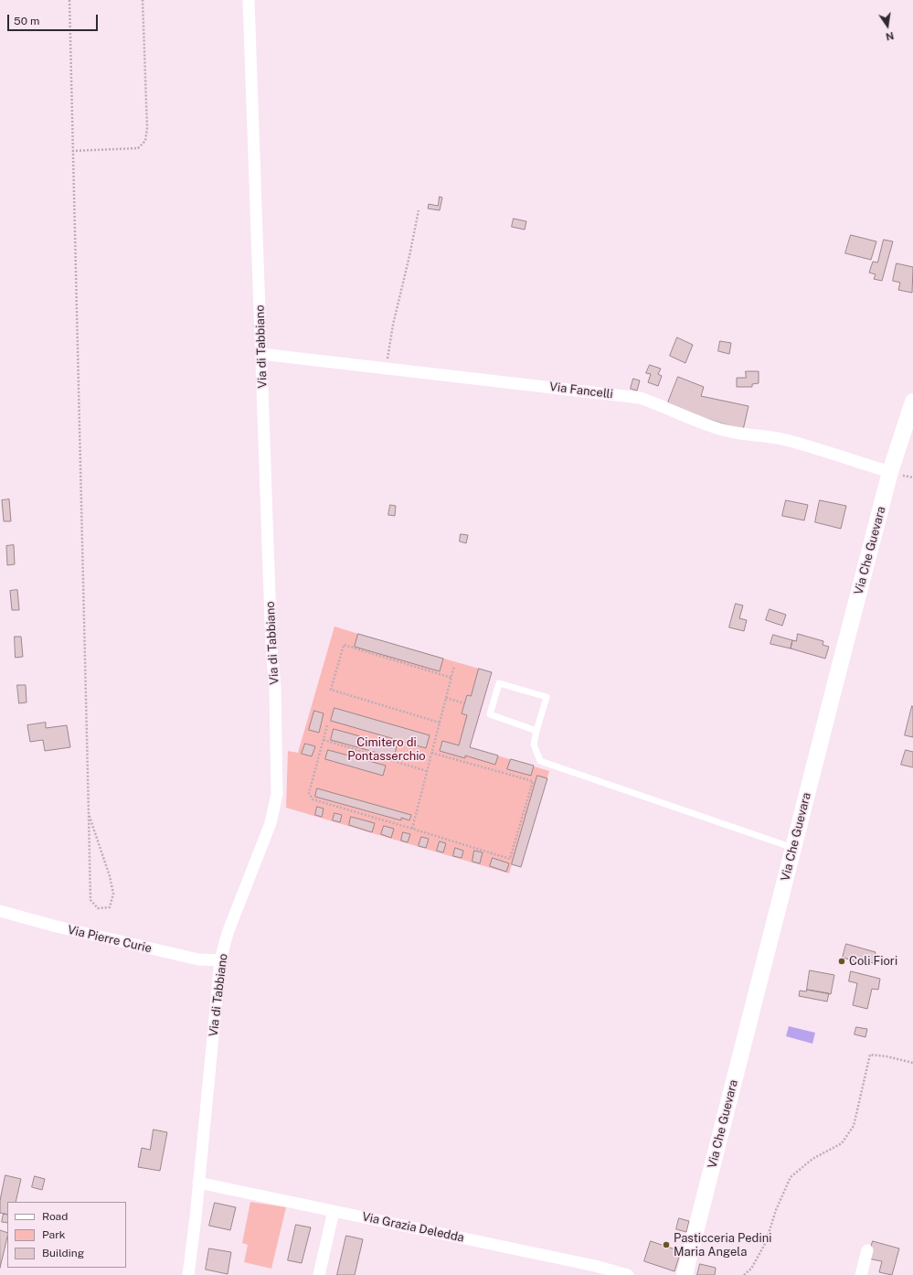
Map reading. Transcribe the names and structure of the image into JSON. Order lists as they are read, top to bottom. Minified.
{"streets":{"main road":["Via Che Guevara"],"street":["Via di Tabbiano","Via Fancelli","Via Pierre Curie","Via Grazia Deledda"]},"crossings":[["Via di Tabbiano","Via Fancelli"],["Via di Tabbiano","Via Pierre Curie"],["Via di Tabbiano","Via Grazia Deledda"],["Via Fancelli","Via Che Guevara"]],"parks":["Cimitero di Pontasserchio"],"places":["Coli Fiori","Pasticceria Pedini Maria Angela"],"legend":["Road","Park","Building"],"scale_bar":"50 m","north":"bottom"}
